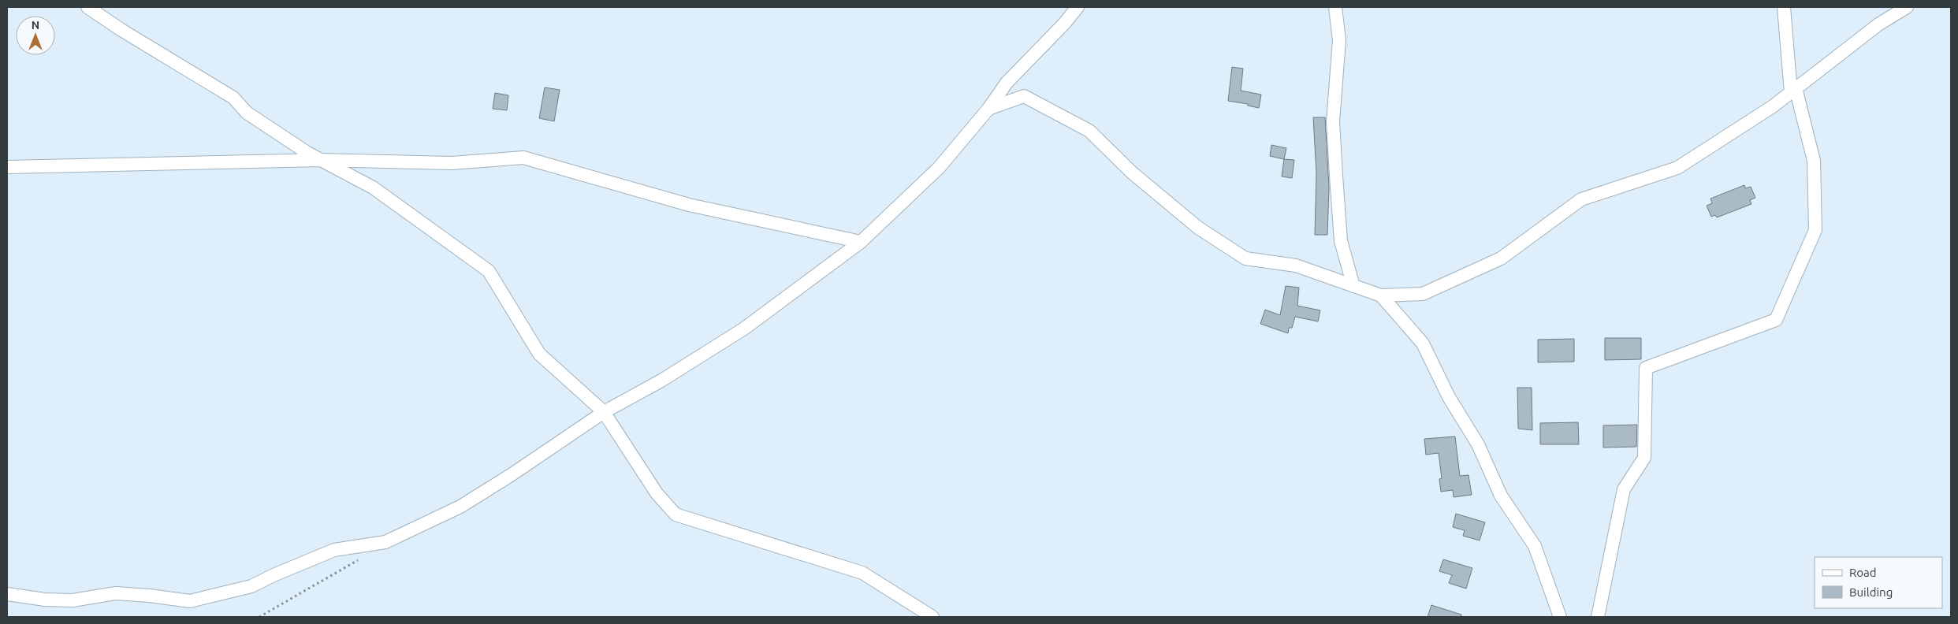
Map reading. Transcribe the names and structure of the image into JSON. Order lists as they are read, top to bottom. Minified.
{"legend":["Road","Building"],"north":"top"}
